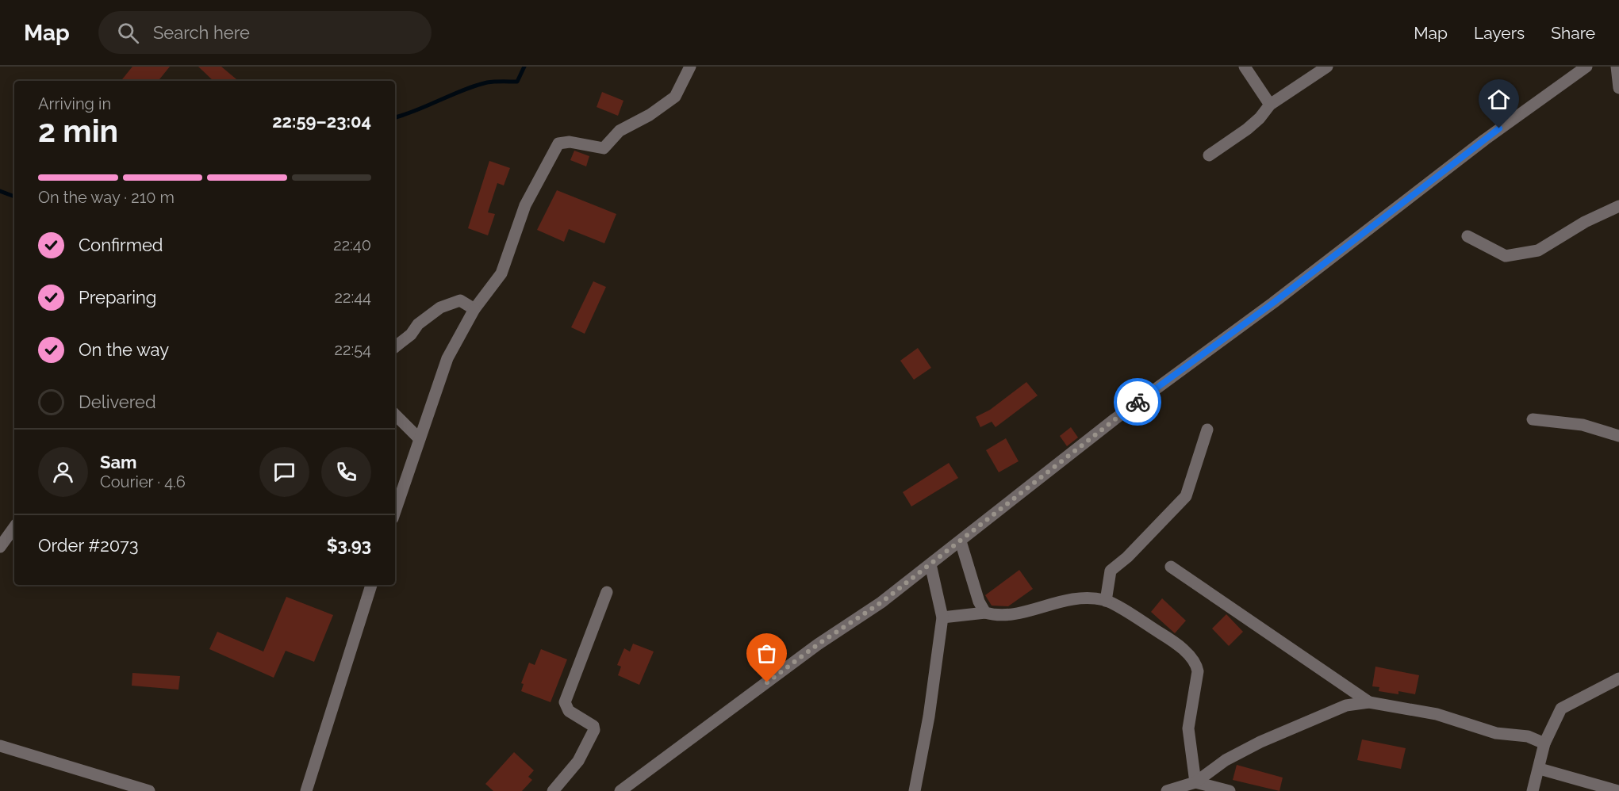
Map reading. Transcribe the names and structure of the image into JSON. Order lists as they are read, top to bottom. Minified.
{"page":{"header":"Map","search":"Search here","nav":["Map","Layers","Share"],"heading":["2 min","Arriving in","22:59–23:04"],"panel":["Sam","Courier · 4.6","Order #2073","$3.93"],"bar":"On the way · 210 m","list":[["Confirmed","22:40"],["Preparing","22:44"],["On the way","22:54"],"Delivered"]}}
